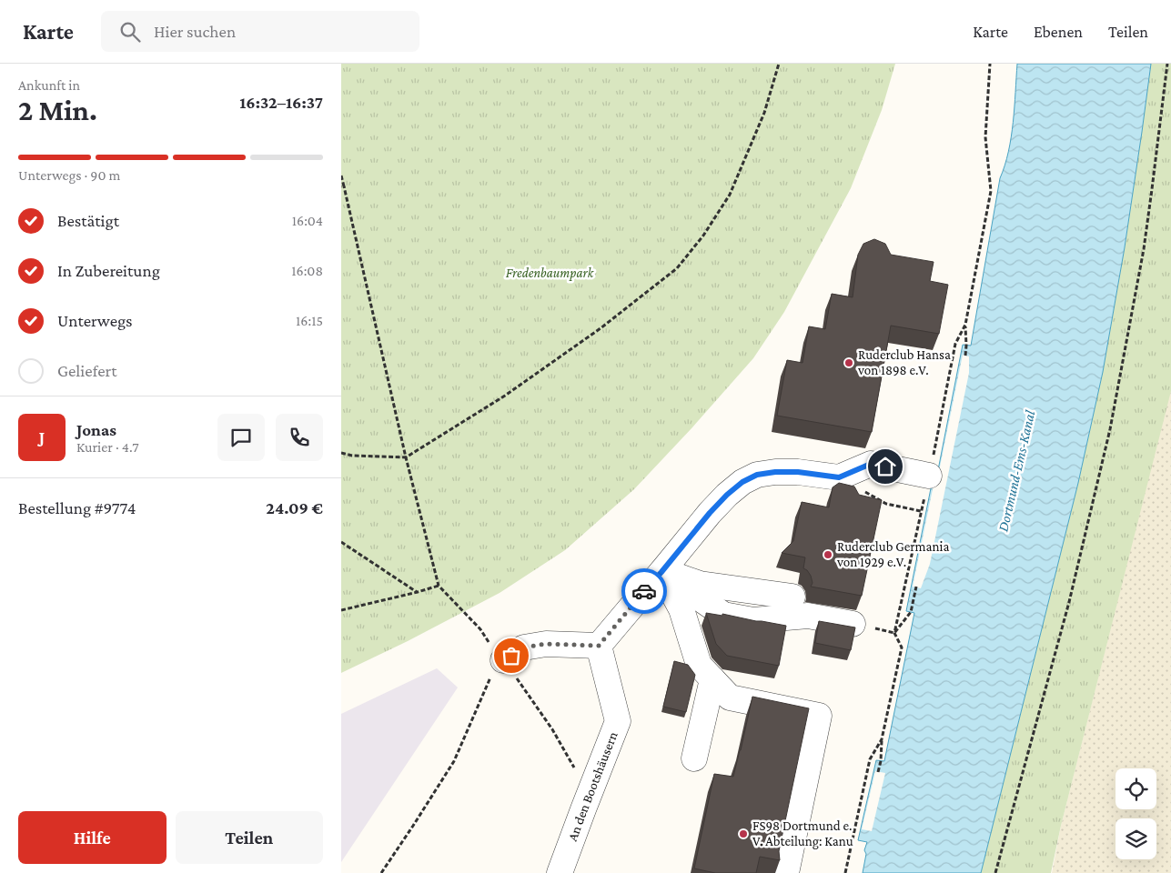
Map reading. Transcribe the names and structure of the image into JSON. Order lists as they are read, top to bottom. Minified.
{"streets":{"lane":["An den Bootshäusern"]},"water":["Dortmund-Ems-Kanal"],"parks":["Fredenbaumpark"],"places":["Ruderclub Hansa von 1898 e.V.","Ruderclub Germania von 1929 e.V.","FS98 Dortmund e. V. Abteilung: Kanu"],"page":{"header":"Karte","search":"Hier suchen","nav":["Karte","Ebenen","Teilen"],"heading":["2 Min.","Ankunft in","16:32–16:37"],"panel":["Jonas","Kurier · 4.7","Bestellung #9774","24.09 €"],"bar":"Unterwegs · 90 m","list":[["Bestätigt","16:04"],["In Zubereitung","16:08"],["Unterwegs","16:15"],"Geliefert"],"round":"J","buttons":["Hilfe","Teilen"]}}
